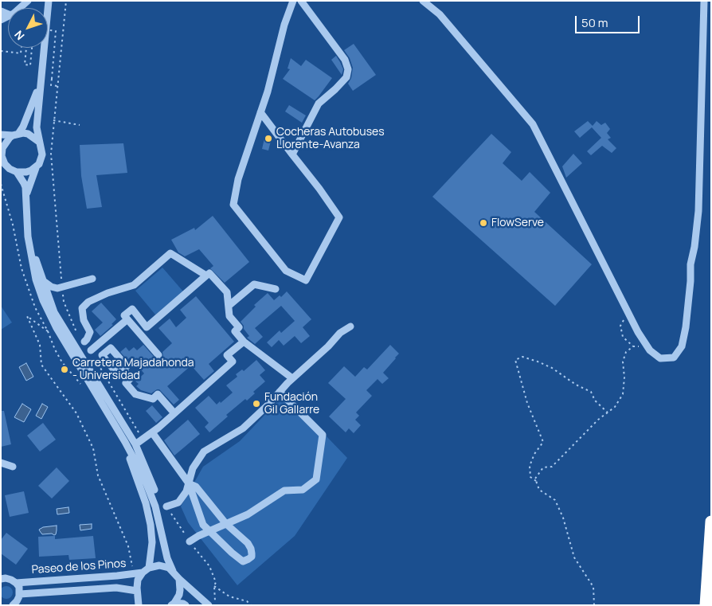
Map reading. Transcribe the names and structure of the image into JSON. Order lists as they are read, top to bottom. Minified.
{"streets":{"street":["Paseo de los Pinos"]},"places":["Cocheras Autobuses Llorente-Avanza","FlowServe","Carretera Majadahonda - Universidad","Fundación Gil Gallarre"],"scale_bar":"50 m","north":"bottom left"}
